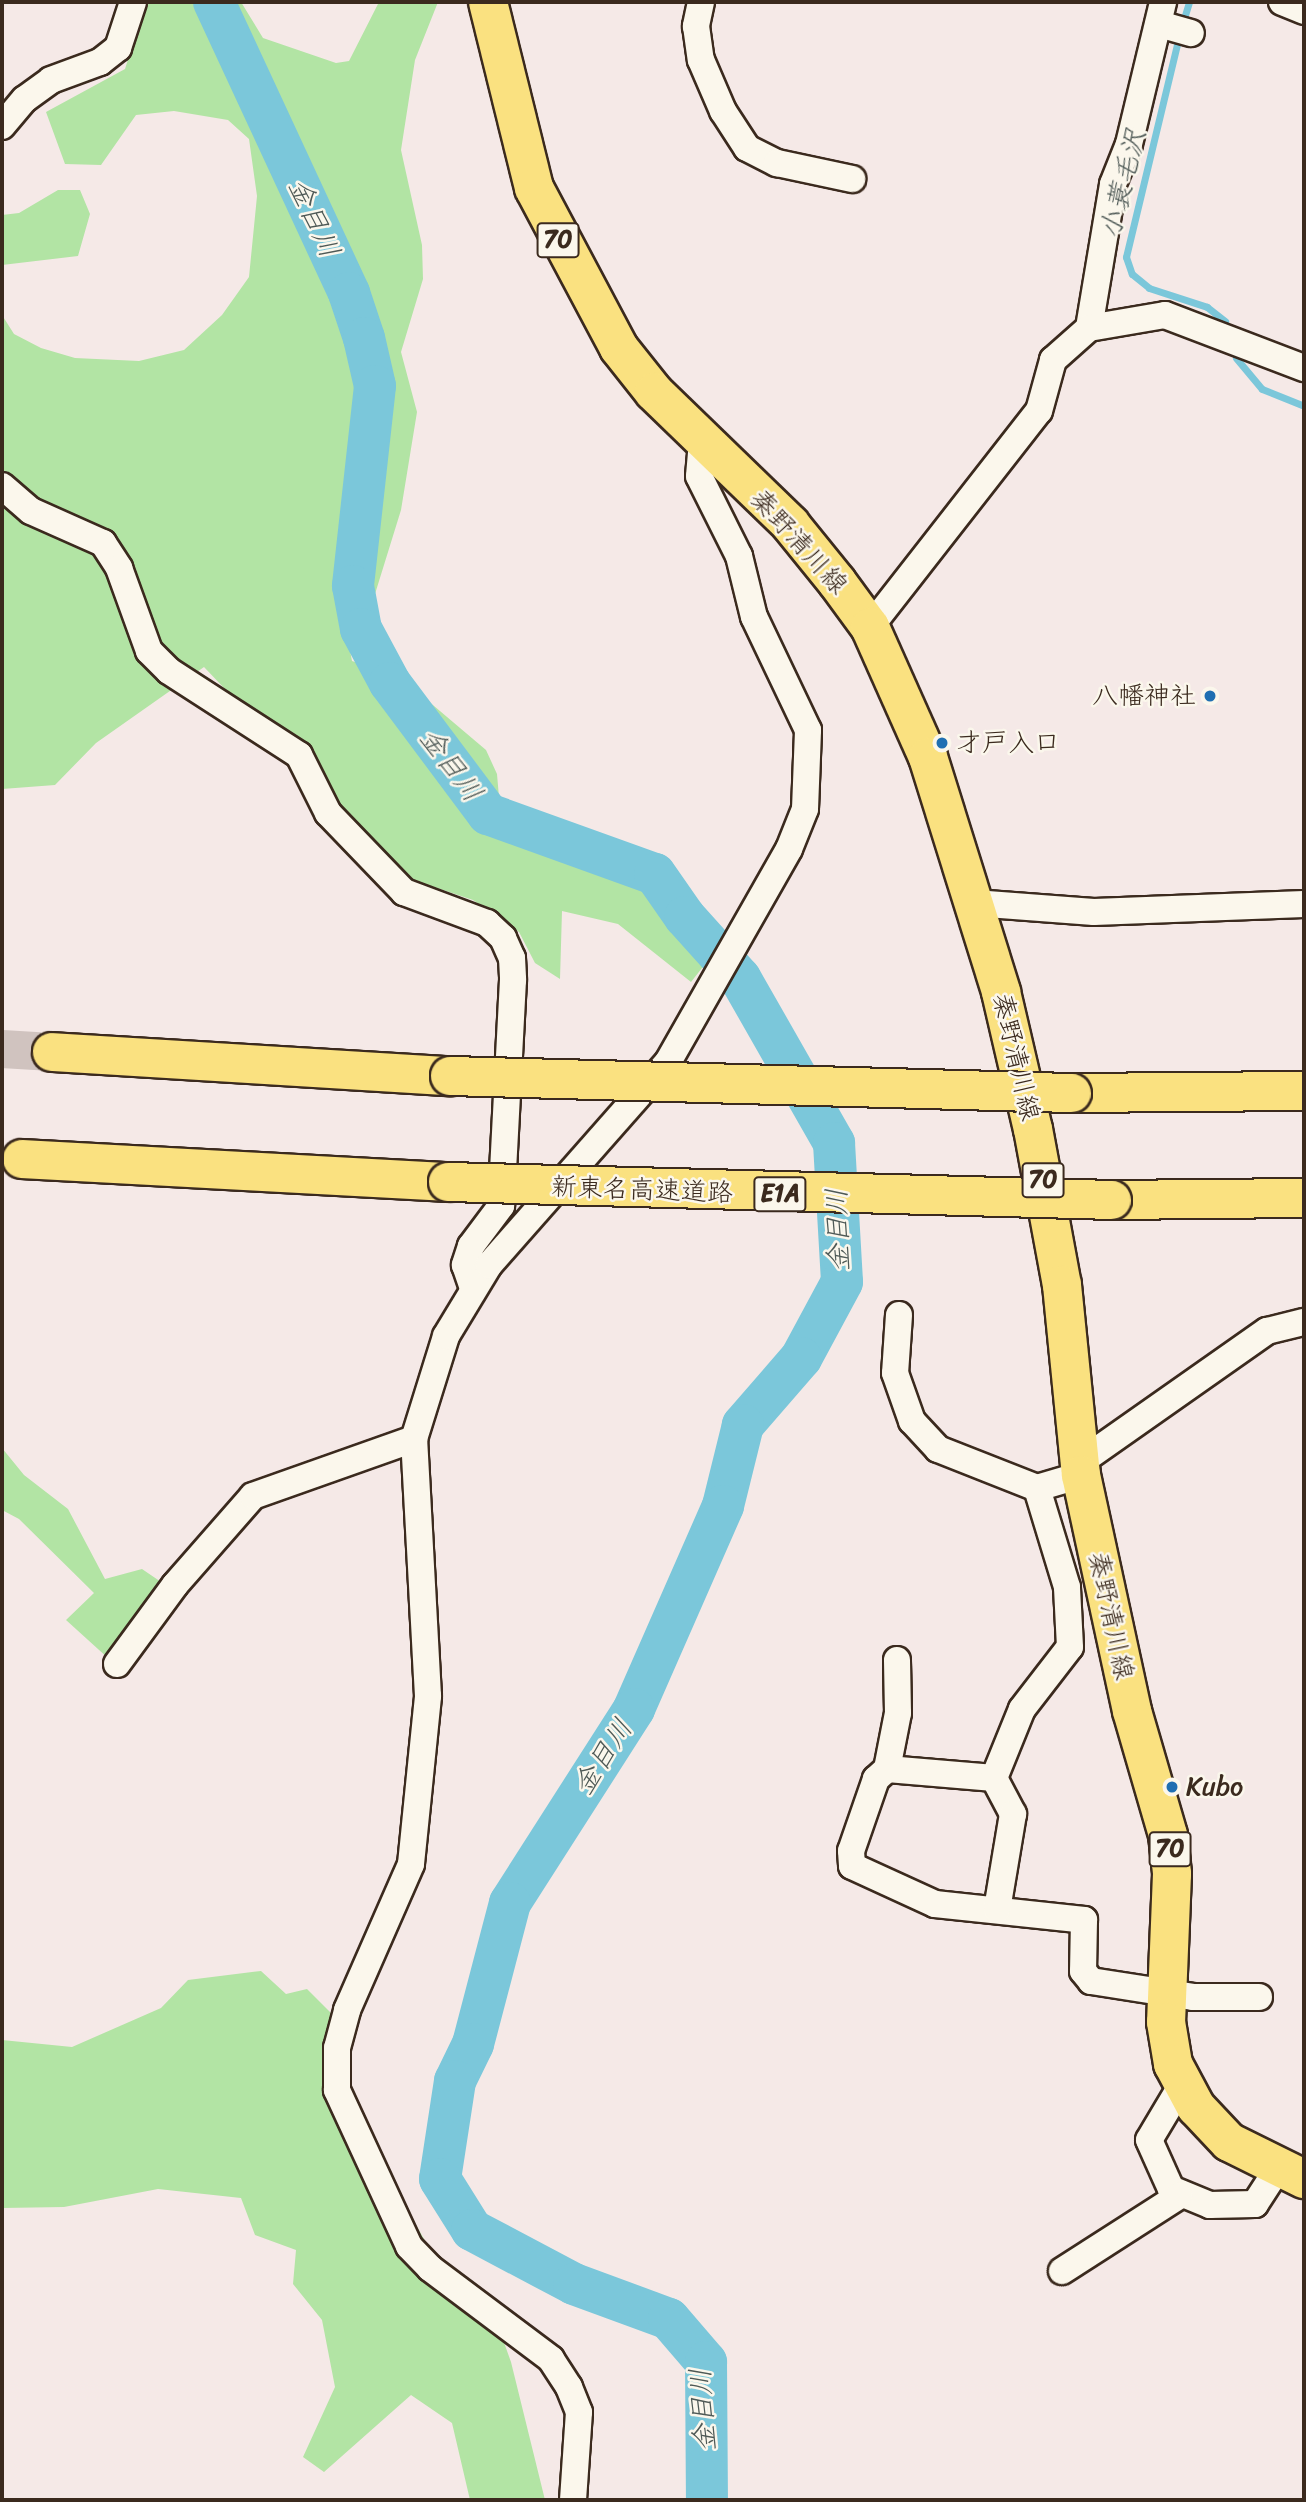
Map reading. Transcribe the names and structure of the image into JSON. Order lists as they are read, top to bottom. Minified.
{"streets":{"main road":["70","秦野清川線","新東名高速道路","E1A"]},"water":["小蓑毛沢","金目川"],"places":["八幡神社","才戸入口","Kubo"]}
